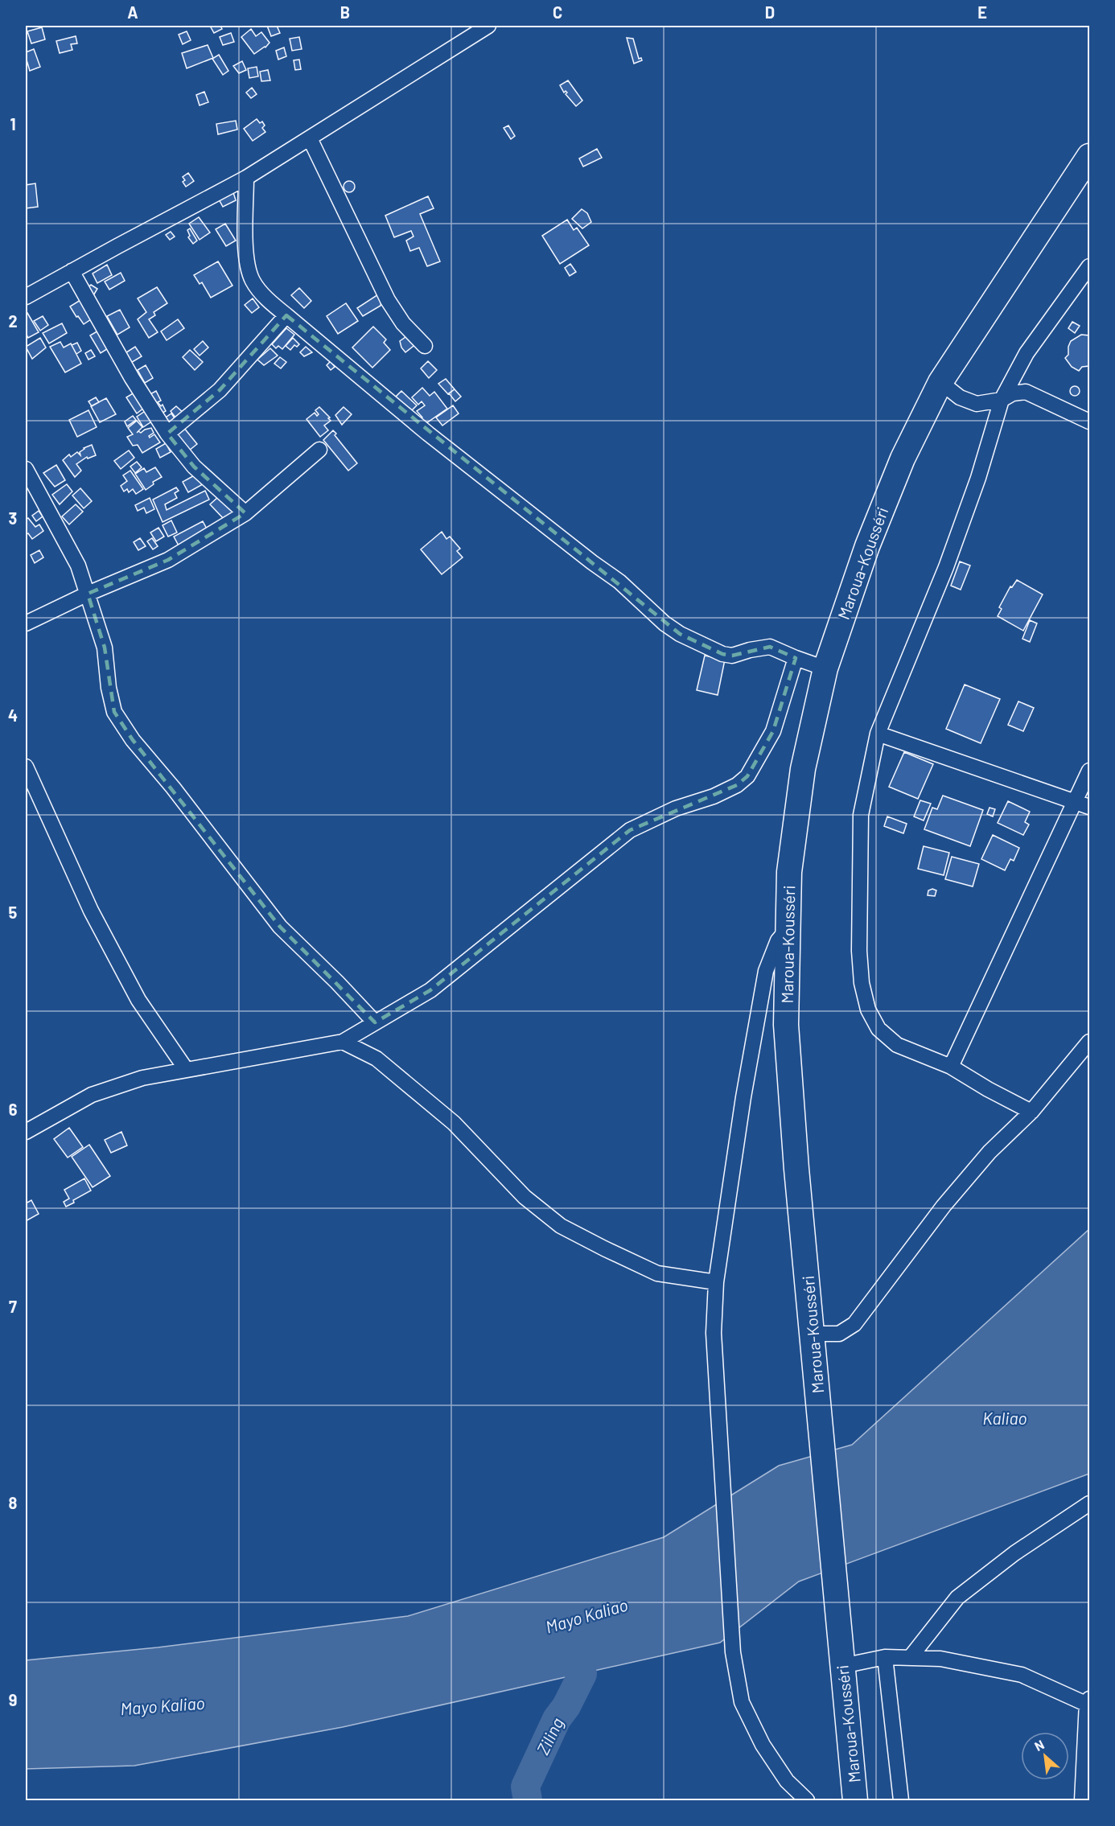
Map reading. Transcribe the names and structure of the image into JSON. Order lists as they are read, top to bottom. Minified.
{"streets":{"highway":["Maroua-Kousséri"]},"water":["Kaliao","Mayo Kaliao","Ziling"],"north":"top left","grid":{"columns":["A","B","C","D","E"],"rows":["1","2","3","4","5","6","7","8","9"]}}
